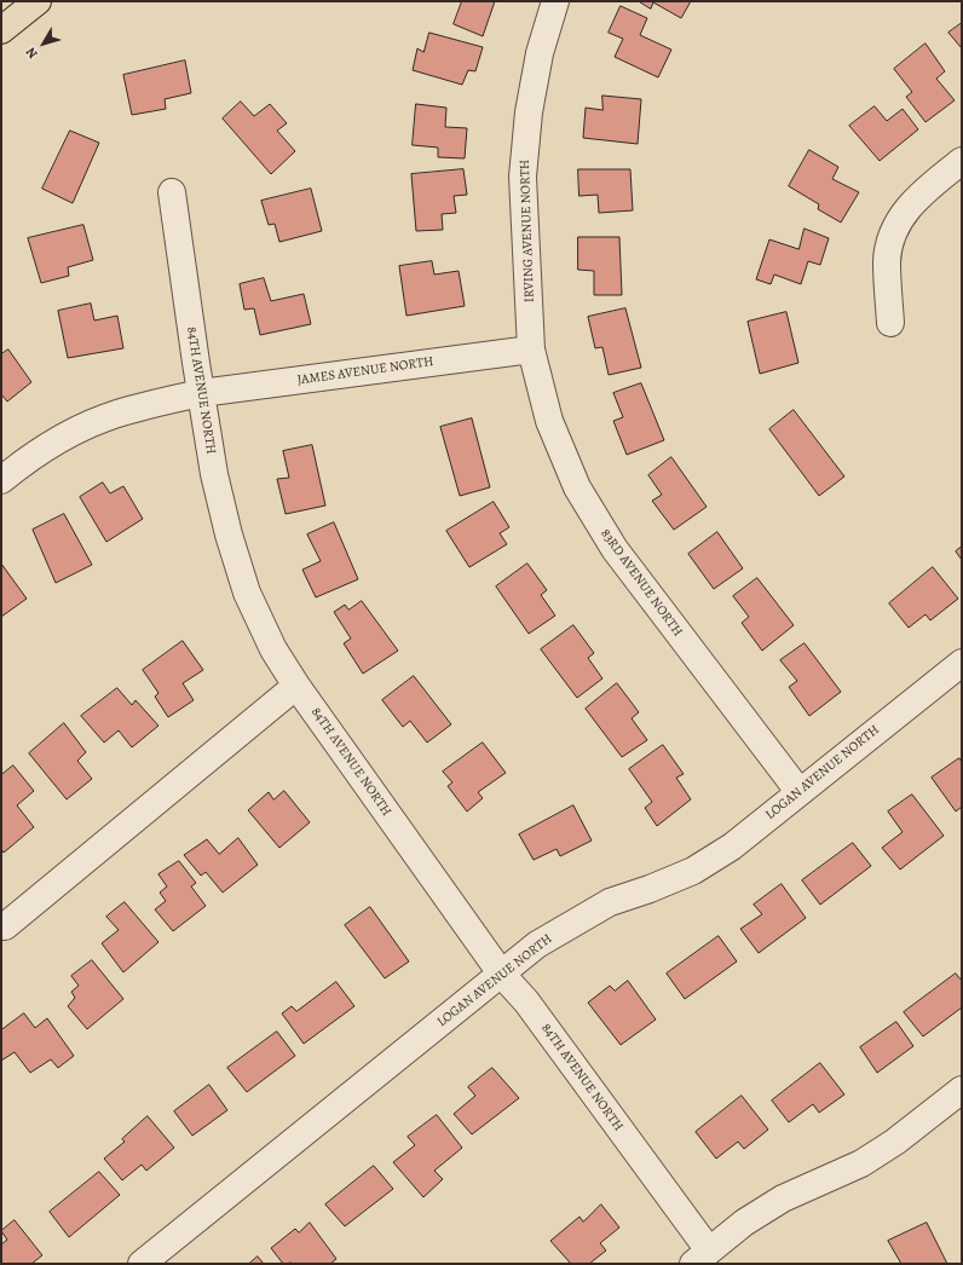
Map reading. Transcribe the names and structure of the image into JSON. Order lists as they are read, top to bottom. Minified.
{"streets":{"street":["IRVING AVENUE NORTH","JAMES AVENUE NORTH","84TH AVENUE NORTH","83RD AVENUE NORTH","LOGAN AVENUE NORTH"]},"crossings":[["IRVING AVENUE NORTH","JAMES AVENUE NORTH"],["IRVING AVENUE NORTH","83RD AVENUE NORTH"],["JAMES AVENUE NORTH","84TH AVENUE NORTH"],["JAMES AVENUE NORTH","83RD AVENUE NORTH"],["84TH AVENUE NORTH","LOGAN AVENUE NORTH"],["83RD AVENUE NORTH","LOGAN AVENUE NORTH"]],"north":"bottom left"}
